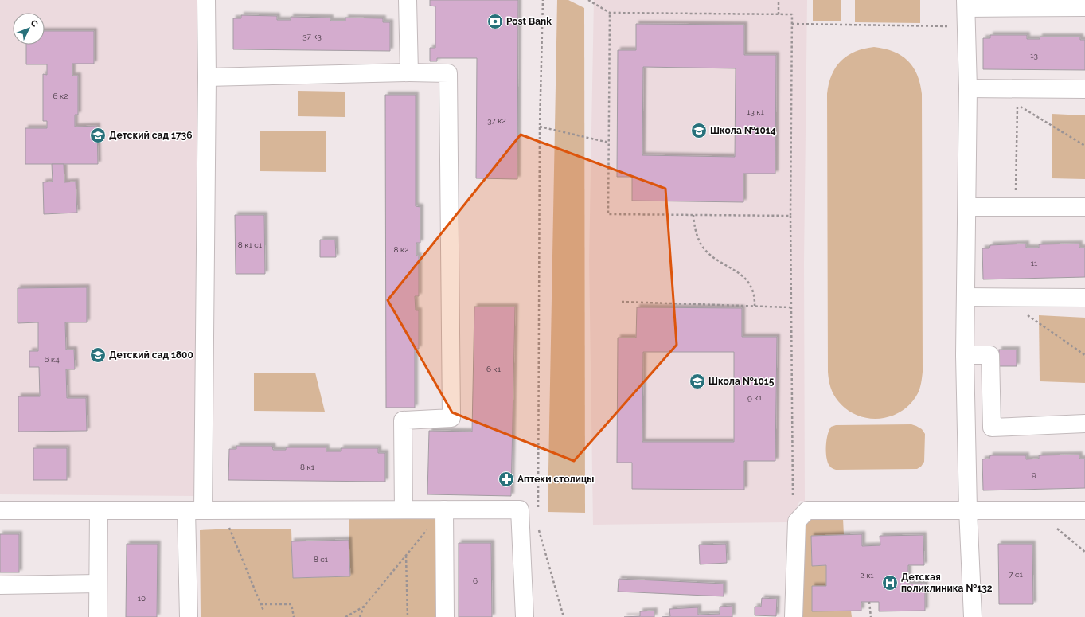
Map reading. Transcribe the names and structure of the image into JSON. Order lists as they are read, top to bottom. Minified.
{"places":{"bank":["Post Bank"],"school or university":["Школа №1014","Детский сад 1736","Детский сад 1800","Школа №1015"],"pharmacy":["Аптеки столицы"],"hospital":["Детская поликлиника №132"]},"house_numbers":["37 к3","13","6 к2","13 к1","37 к2","8 к1 с1","8 к2","11","6 к4","6 к1","9 к1","8 к1","9","8 с1","7 с1","2 к1","6","10"],"north":"top right"}
